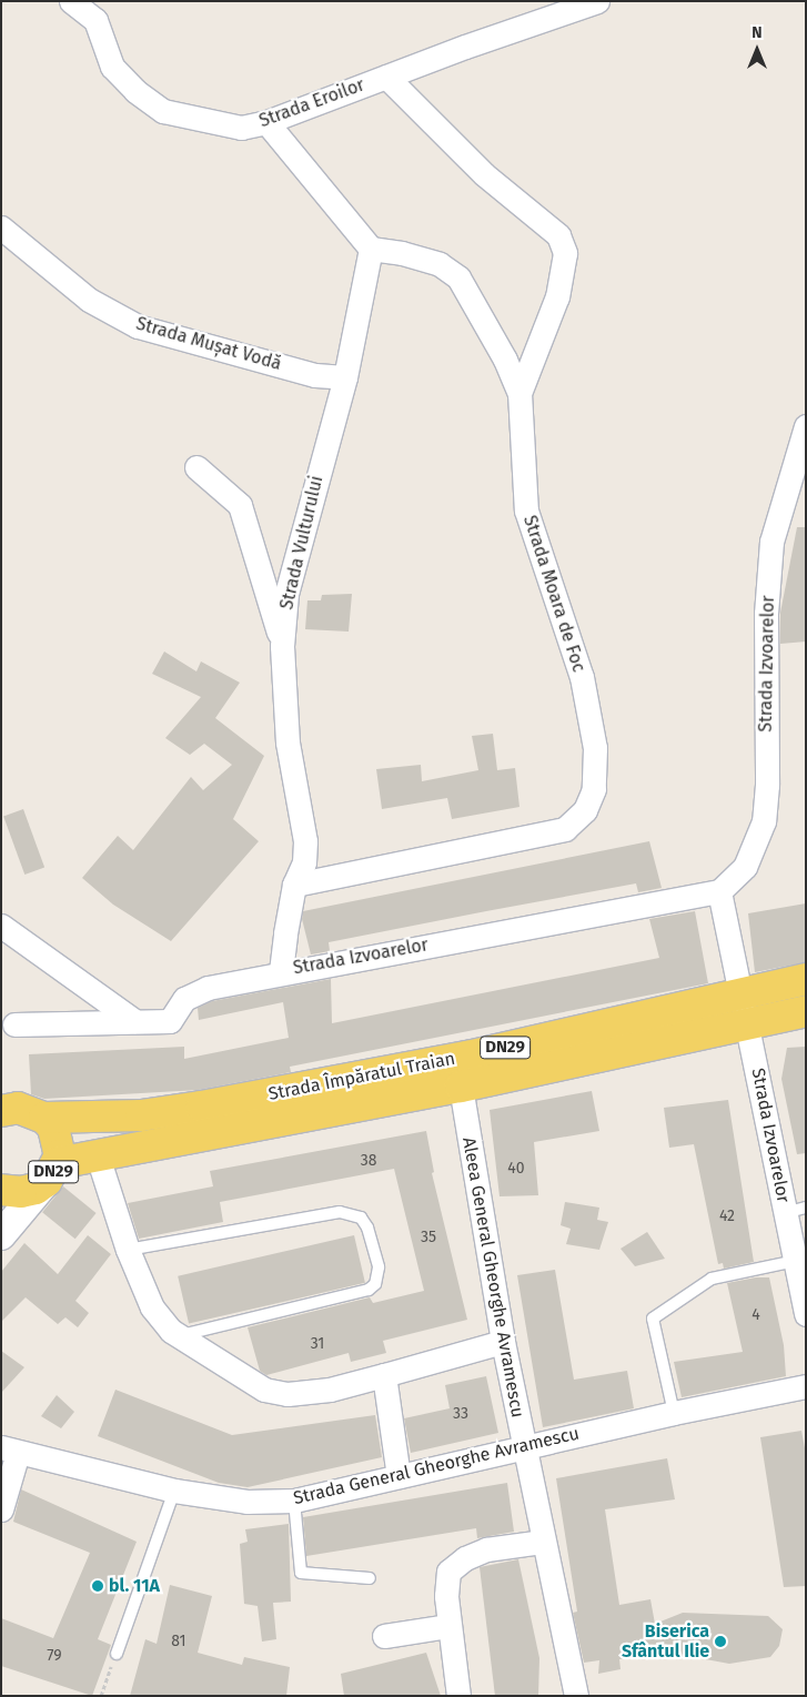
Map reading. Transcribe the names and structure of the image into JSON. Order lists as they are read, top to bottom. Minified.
{"streets":{"main road":["DN29","Strada Împăratul Traian"],"street":["Strada Eroilor","Strada Mușat Vodă","Strada Vulturului","Strada Moara de Foc","Strada Izvoarelor","Aleea General Gheorghe Avramescu","Strada General Gheorghe Avramescu"]},"crossings":[["Strada Mușat Vodă","Strada Vulturului"],["Strada Vulturului","Strada Moara de Foc"],["Strada Vulturului","Strada Izvoarelor"],["Strada Izvoarelor","Strada Împăratul Traian"],["DN29","Strada Împăratul Traian"],["Strada Împăratul Traian","Aleea General Gheorghe Avramescu"],["Aleea General Gheorghe Avramescu","Strada General Gheorghe Avramescu"]],"places":["bl. 11A","Biserica Sfântul Ilie"],"house_numbers":["38","40","42","35","4","31","33","81","79"],"north":"top"}
